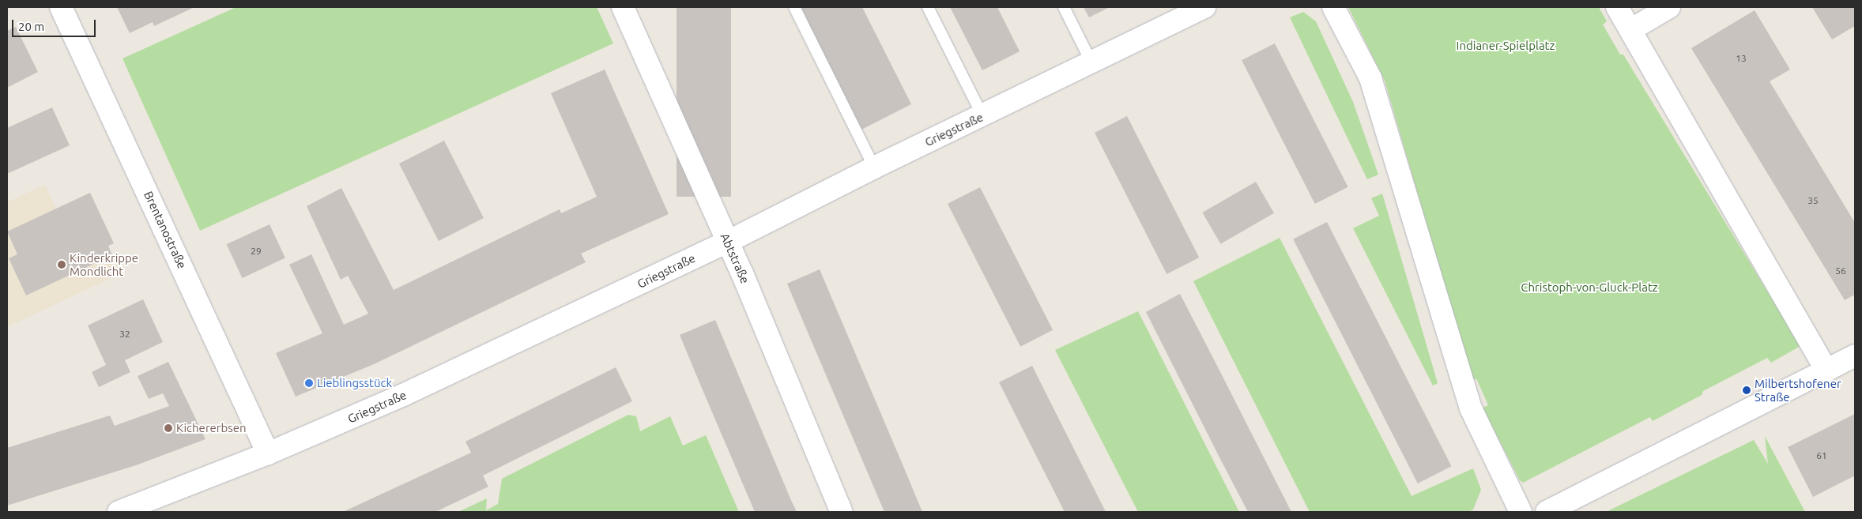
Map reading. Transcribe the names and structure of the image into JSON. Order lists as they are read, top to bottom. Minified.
{"streets":{"street":["Griegstraße","Brentanostraße","Abtstraße"]},"crossings":[["Griegstraße","Brentanostraße"],["Griegstraße","Abtstraße"]],"parks":["Indianer-Spielplatz","Christoph-von-Gluck-Platz"],"places":["Kinderkrippe Mondlicht","Lieblingsstück","Milbertshofener Straße","Kichererbsen"],"house_numbers":["13","35","29","56","32","61"],"scale_bar":"20 m"}
